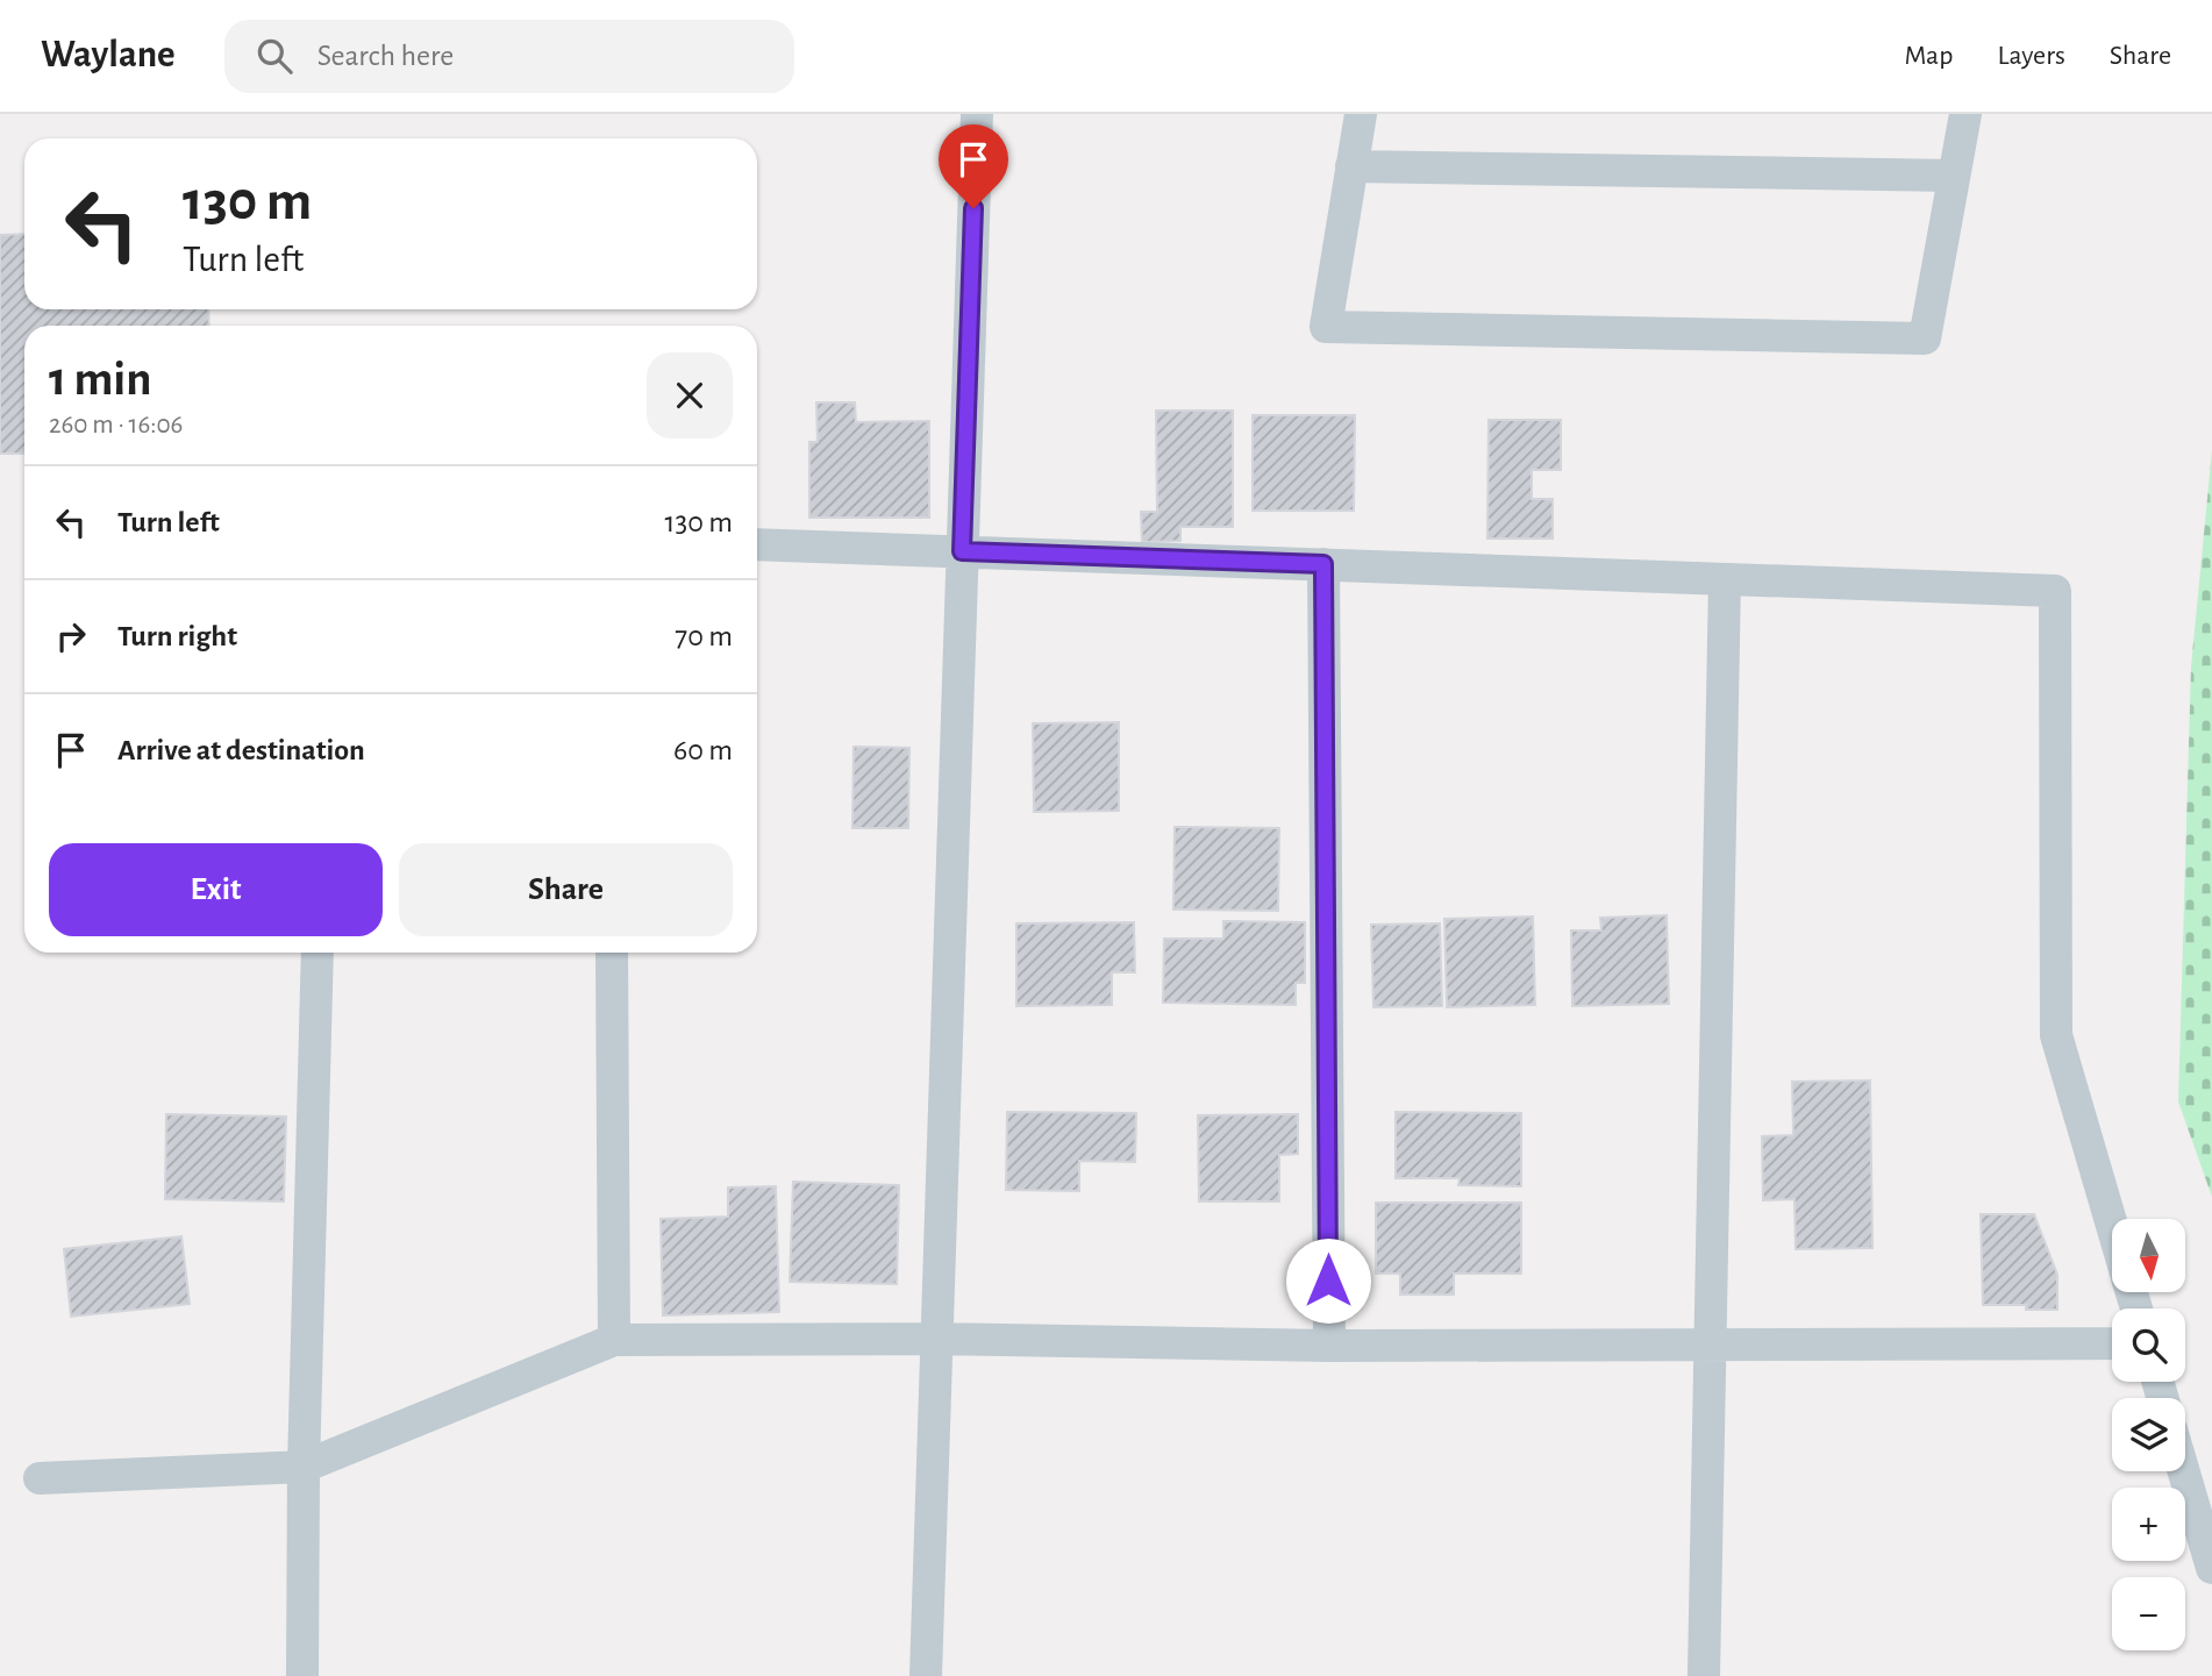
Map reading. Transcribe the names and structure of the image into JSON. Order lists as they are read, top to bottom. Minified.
{"north":"bottom","page":{"header":"Waylane","search":"Search here","nav":["Map","Layers","Share"],"turn":["130 m","Turn left"],"heading":["1 min","260 m · 16:06"],"list":[{"name":"Turn left","value":"130 m"},{"name":"Turn right","value":"70 m"},{"name":"Arrive at destination","value":"60 m"}],"buttons":["Exit","Share"],"map_buttons":["+","−"]}}
